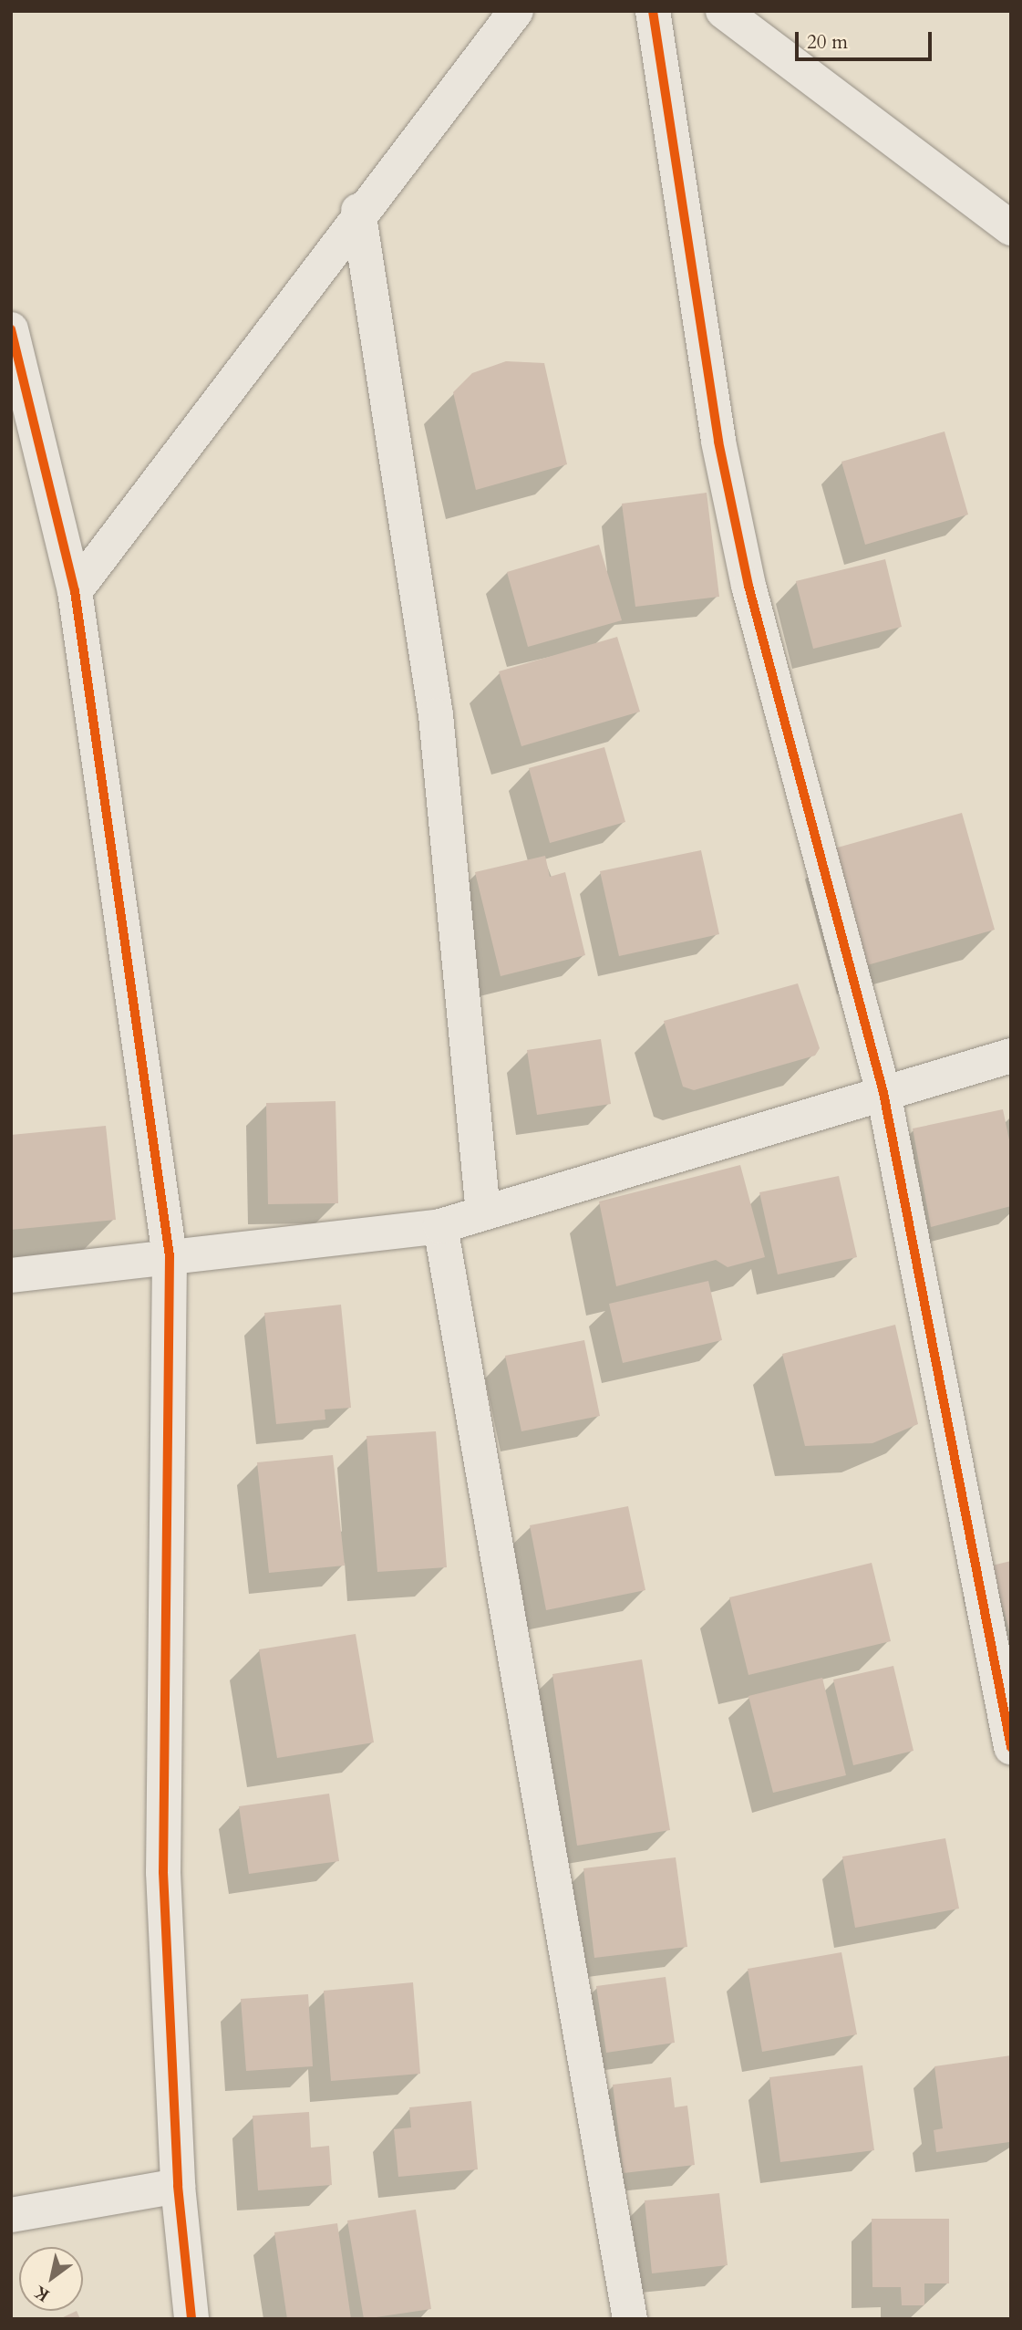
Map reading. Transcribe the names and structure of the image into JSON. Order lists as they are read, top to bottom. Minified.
{"scale_bar":"20 m","north":"bottom left"}
